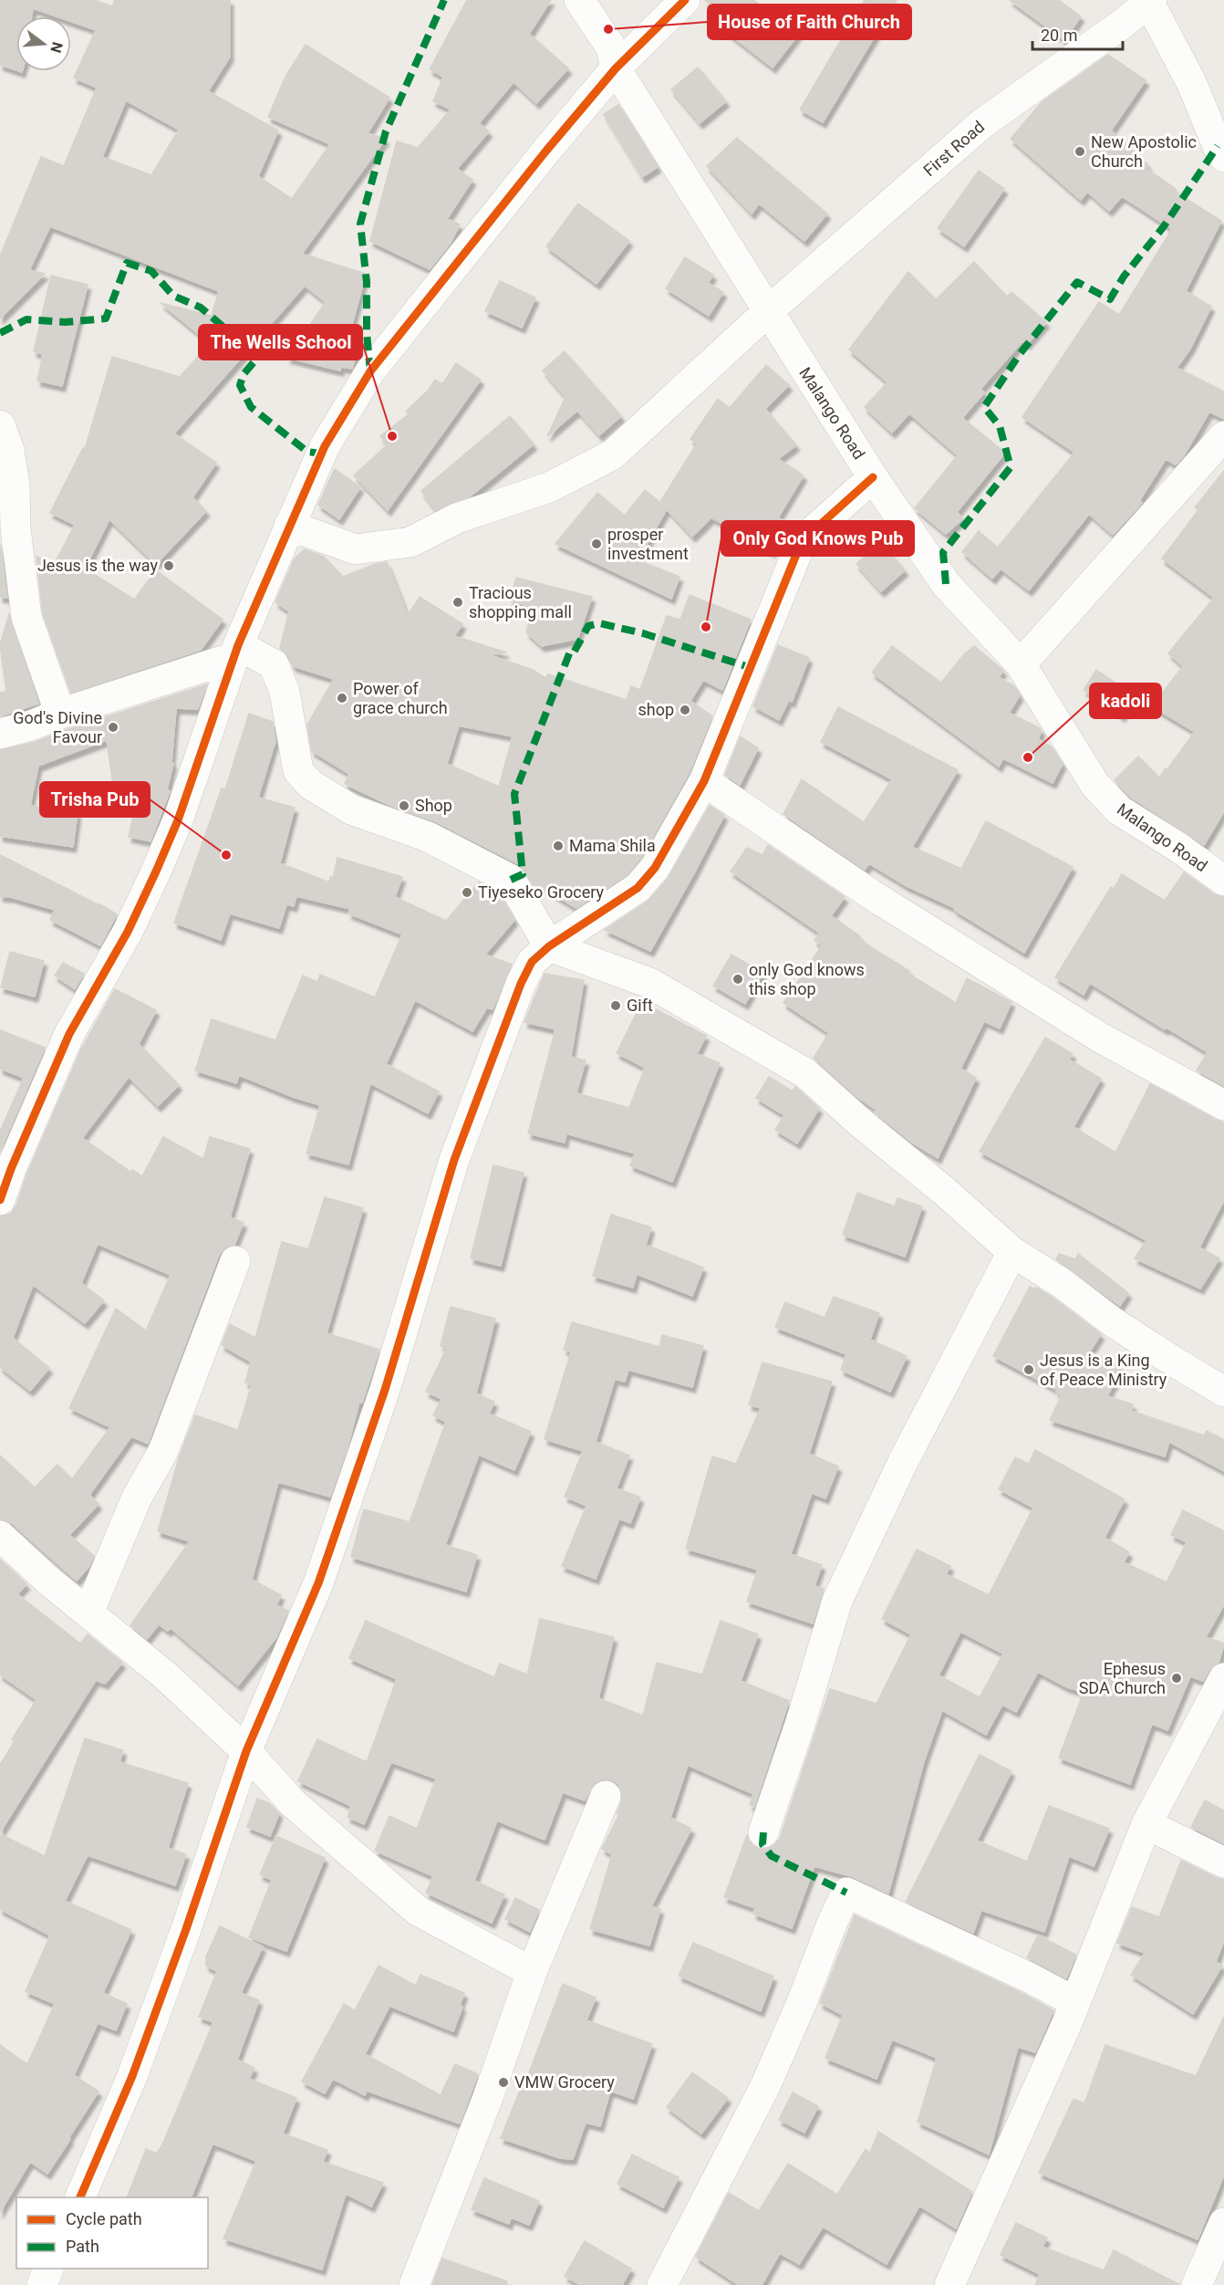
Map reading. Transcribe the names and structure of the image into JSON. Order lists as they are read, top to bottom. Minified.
{"streets":{"street":["First Road","Malango Road"]},"crossings":[["First Road","Malango Road"]],"places":["House of Faith Church","New Apostolic Church","The Wells School","prosper investment","Jesus is the way","Tracious shopping mall","Only God Knows Pub","Power of grace church","shop","God's Divine Favour","kadoli","Shop","Mama Shila","Trisha Pub","Tiyeseko Grocery","only God knows this shop","Gift","Jesus is a King of Peace Ministry","Ephesus SDA Church","VMW Grocery"],"legend":["Cycle path","Path"],"scale_bar":"20 m","north":"right"}
